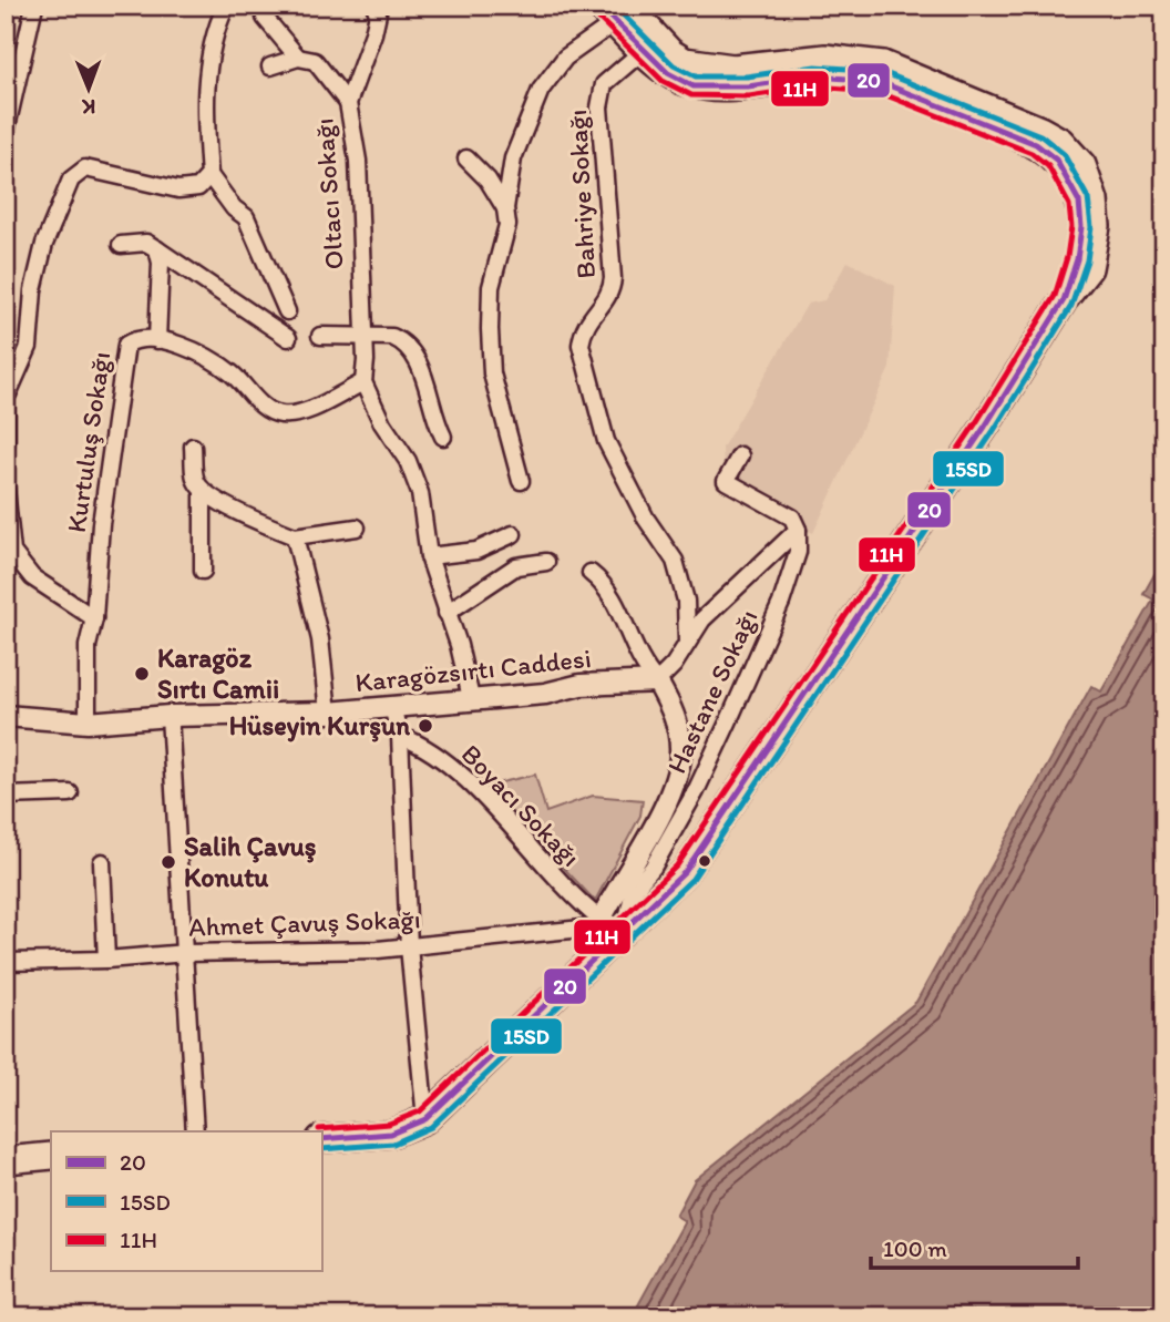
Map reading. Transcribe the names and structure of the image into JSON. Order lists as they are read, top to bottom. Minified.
{"streets":{"street":["Oltacı Sokağı","Bahriye Sokağı","Kurtuluş Sokağı","Karagözsırtı Caddesi","Hastane Sokağı","Boyacı Sokağı","Ahmet Çavuş Sokağı"]},"crossings":[["Oltacı Sokağı","Karagözsırtı Caddesi"],["Kurtuluş Sokağı","Karagözsırtı Caddesi"],["Boyacı Sokağı","Ahmet Çavuş Sokağı"]],"places":["Karagöz Sırtı Camii","Hüseyin Kurşun","Salih Çavuş Konutu"],"lines":["transit line 20","transit line 15SD","transit line 11H"],"legend":["20","15SD","11H"],"scale_bar":"100 m","north":"bottom"}
